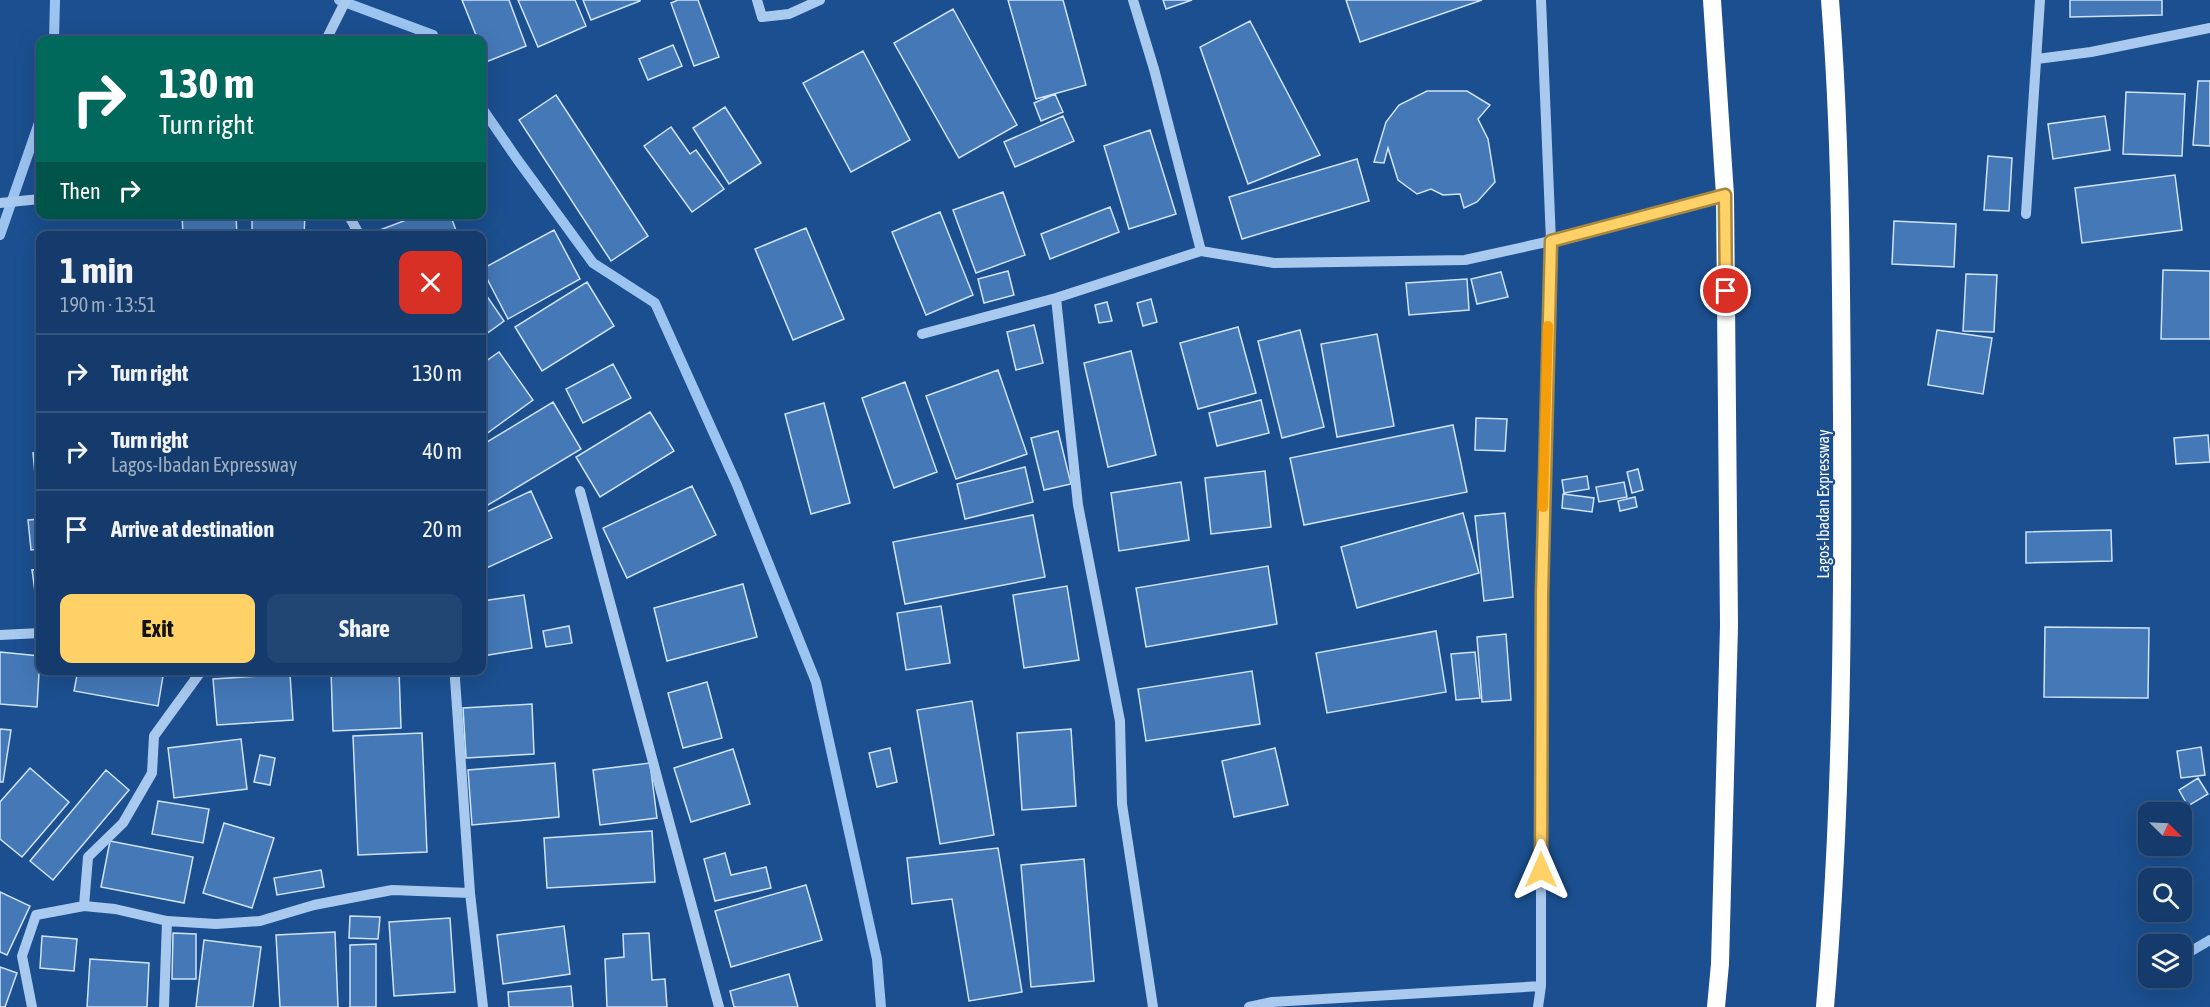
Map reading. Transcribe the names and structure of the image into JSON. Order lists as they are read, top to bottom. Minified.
{"streets":{"highway":["Lagos-Ibadan Expressway"]},"north":"bottom right","page":{"turn":["130 m","Turn right"],"then":"Then","heading":["1 min","190 m · 13:51"],"list":[{"name":"Turn right","value":"130 m"},{"name":"Turn right","note":"Lagos-Ibadan Expressway","value":"40 m"},{"name":"Arrive at destination","value":"20 m"}],"buttons":["Exit","Share"]}}
